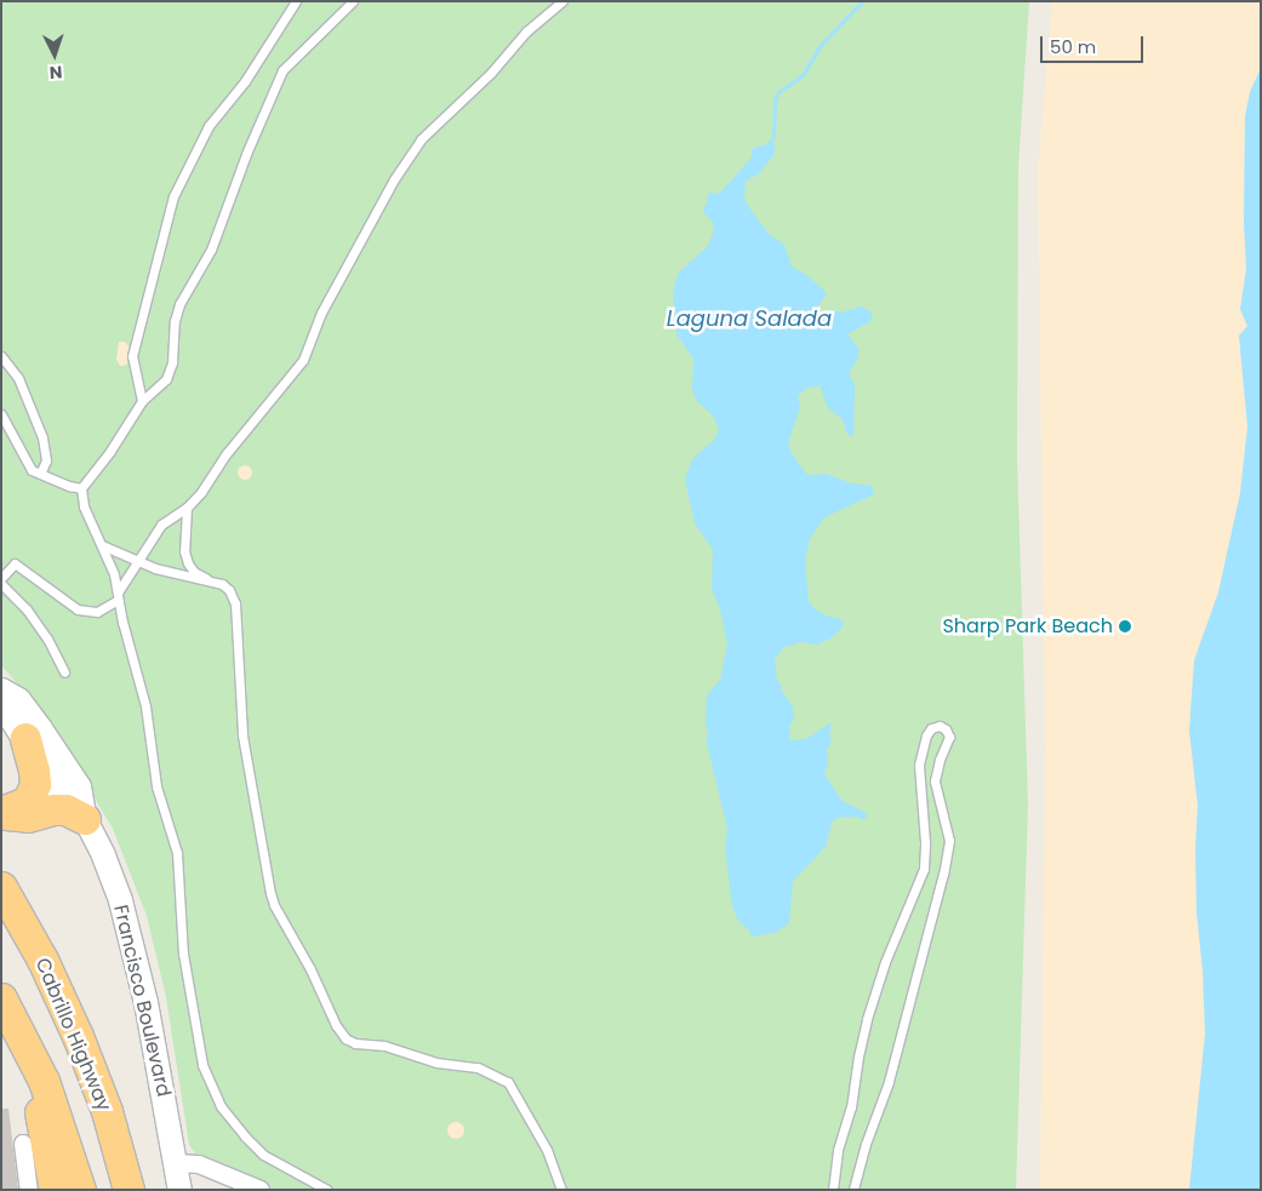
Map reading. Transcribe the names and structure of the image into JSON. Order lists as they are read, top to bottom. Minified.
{"streets":{"highway":["Cabrillo Highway"],"street":["Francisco Boulevard"]},"water":["Laguna Salada"],"places":["Sharp Park Beach"],"scale_bar":"50 m","north":"bottom"}
